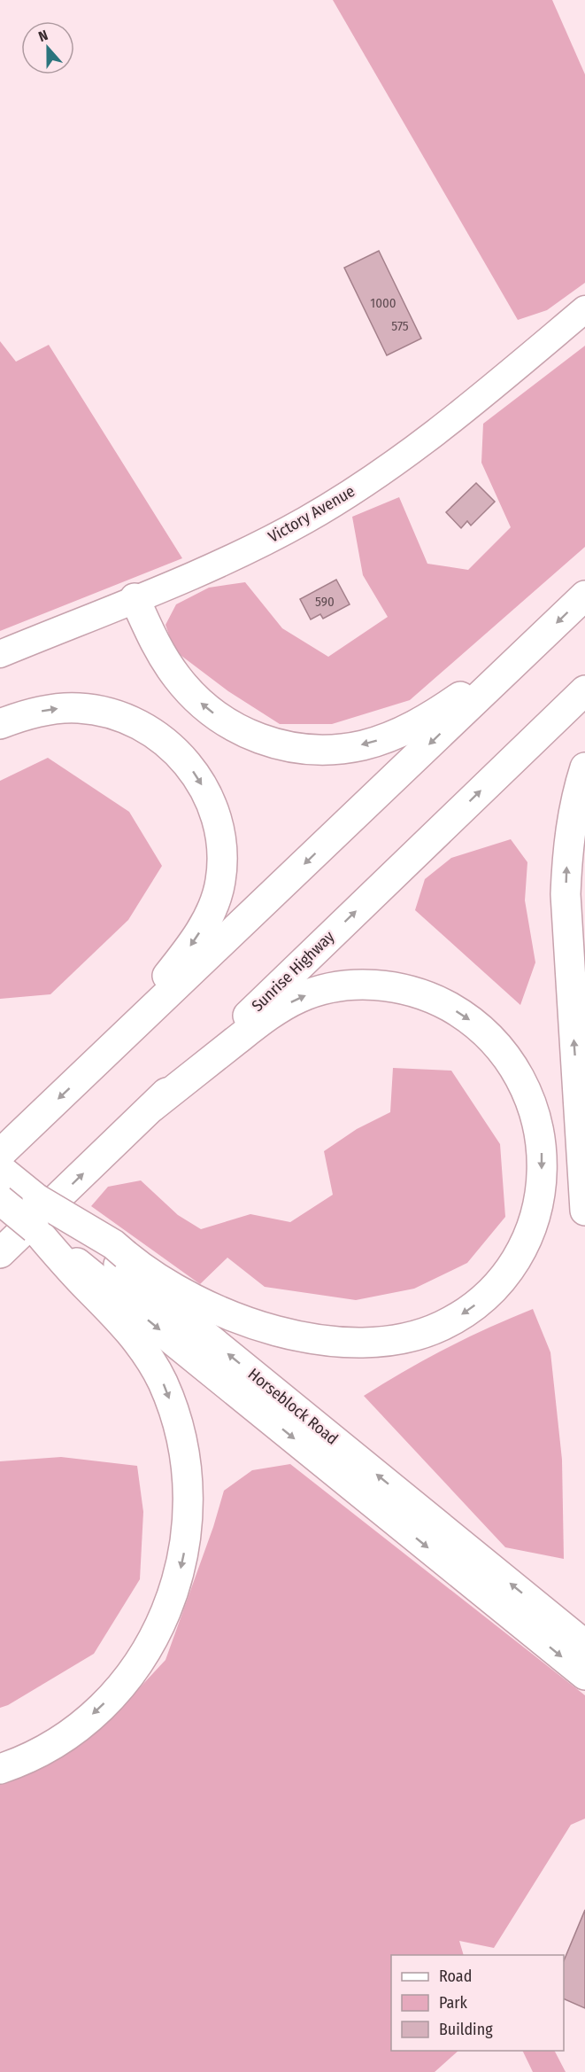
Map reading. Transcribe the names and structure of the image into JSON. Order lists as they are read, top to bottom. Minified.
{"streets":{"main road":["Sunrise Highway","Horseblock Road"],"street":["Victory Avenue"]},"house_numbers":["1000","575","590"],"legend":["Road","Park","Building"],"north":"top"}
